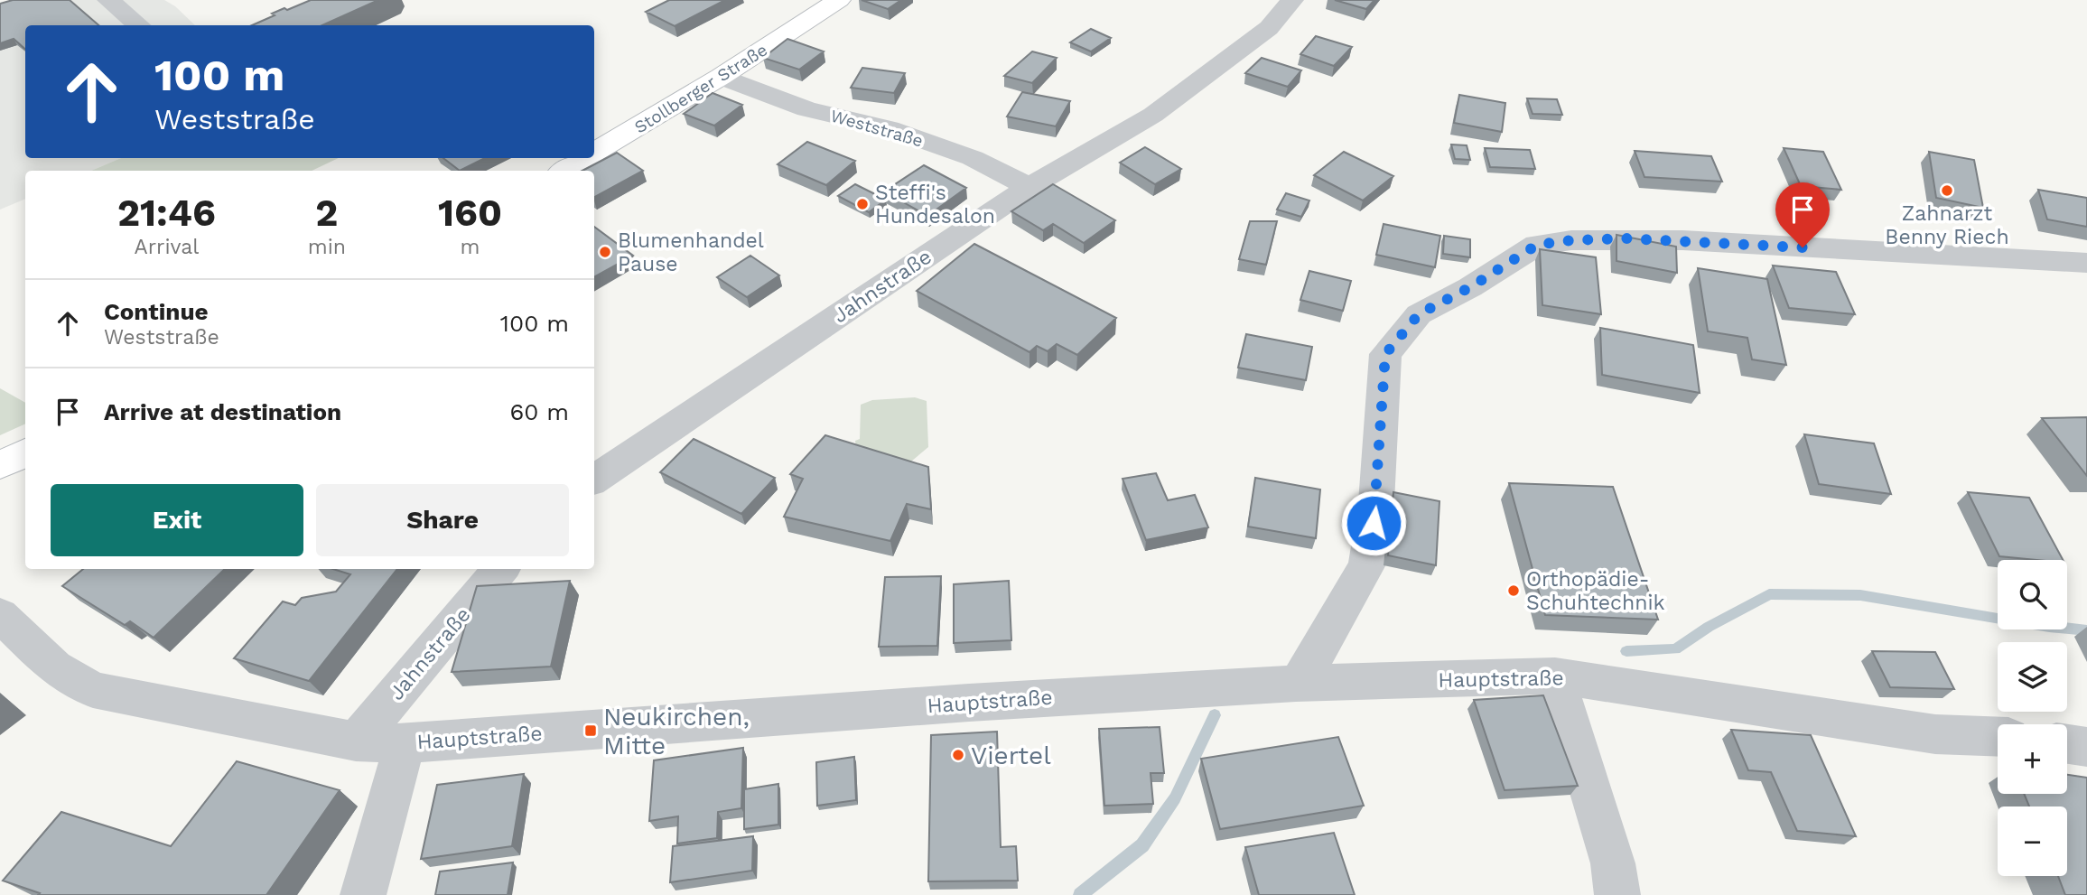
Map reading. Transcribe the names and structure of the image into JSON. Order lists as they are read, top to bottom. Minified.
{"streets":{"main road":["Stollberger Straße"],"street":["Weststraße","Jahnstraße","Hauptstraße"]},"crossings":[["Stollberger Straße","Weststraße"],["Weststraße","Jahnstraße"],["Jahnstraße","Hauptstraße"]],"places":{"other":["Zahnarzt Benny Riech","Steffi's Hundesalon","Blumenhandel Pause","Orthopädie- Schuhtechnik","Viertel"],"transit":["Neukirchen, Mitte"]},"page":{"turn":["100 m","Weststraße"],"eta":["21:46","Arrival","2","min","160","m"],"list":[{"name":"Continue","note":"Weststraße","value":"100 m"},{"name":"Arrive at destination","value":"60 m"}],"buttons":["Exit","Share"],"map_buttons":["+","−"]}}
